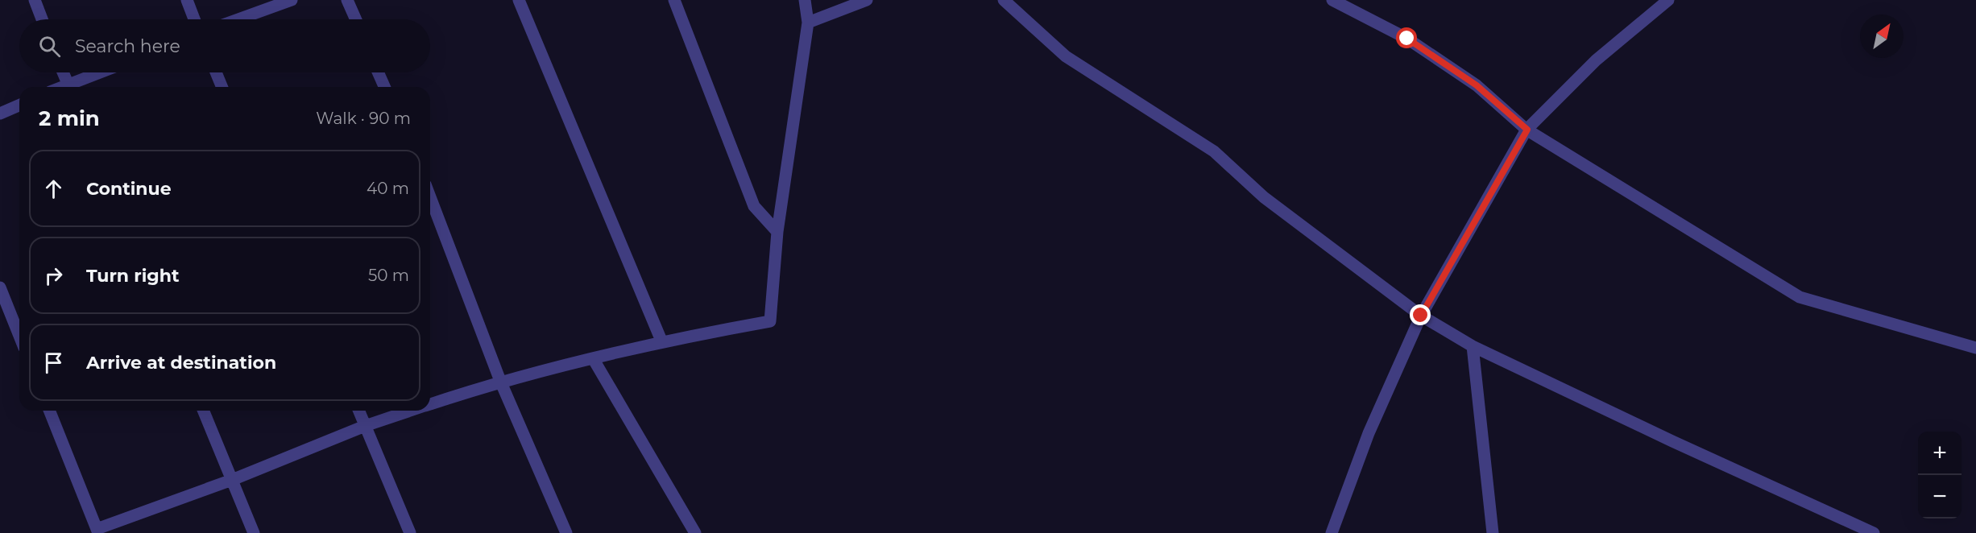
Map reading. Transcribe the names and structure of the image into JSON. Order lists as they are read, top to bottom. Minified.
{"north":"top right","page":{"search":"Search here","heading":["2 min","Walk · 90 m"],"list":[["Continue","40 m"],["Turn right","50 m"],"Arrive at destination"],"map_buttons":["+","−"]}}
